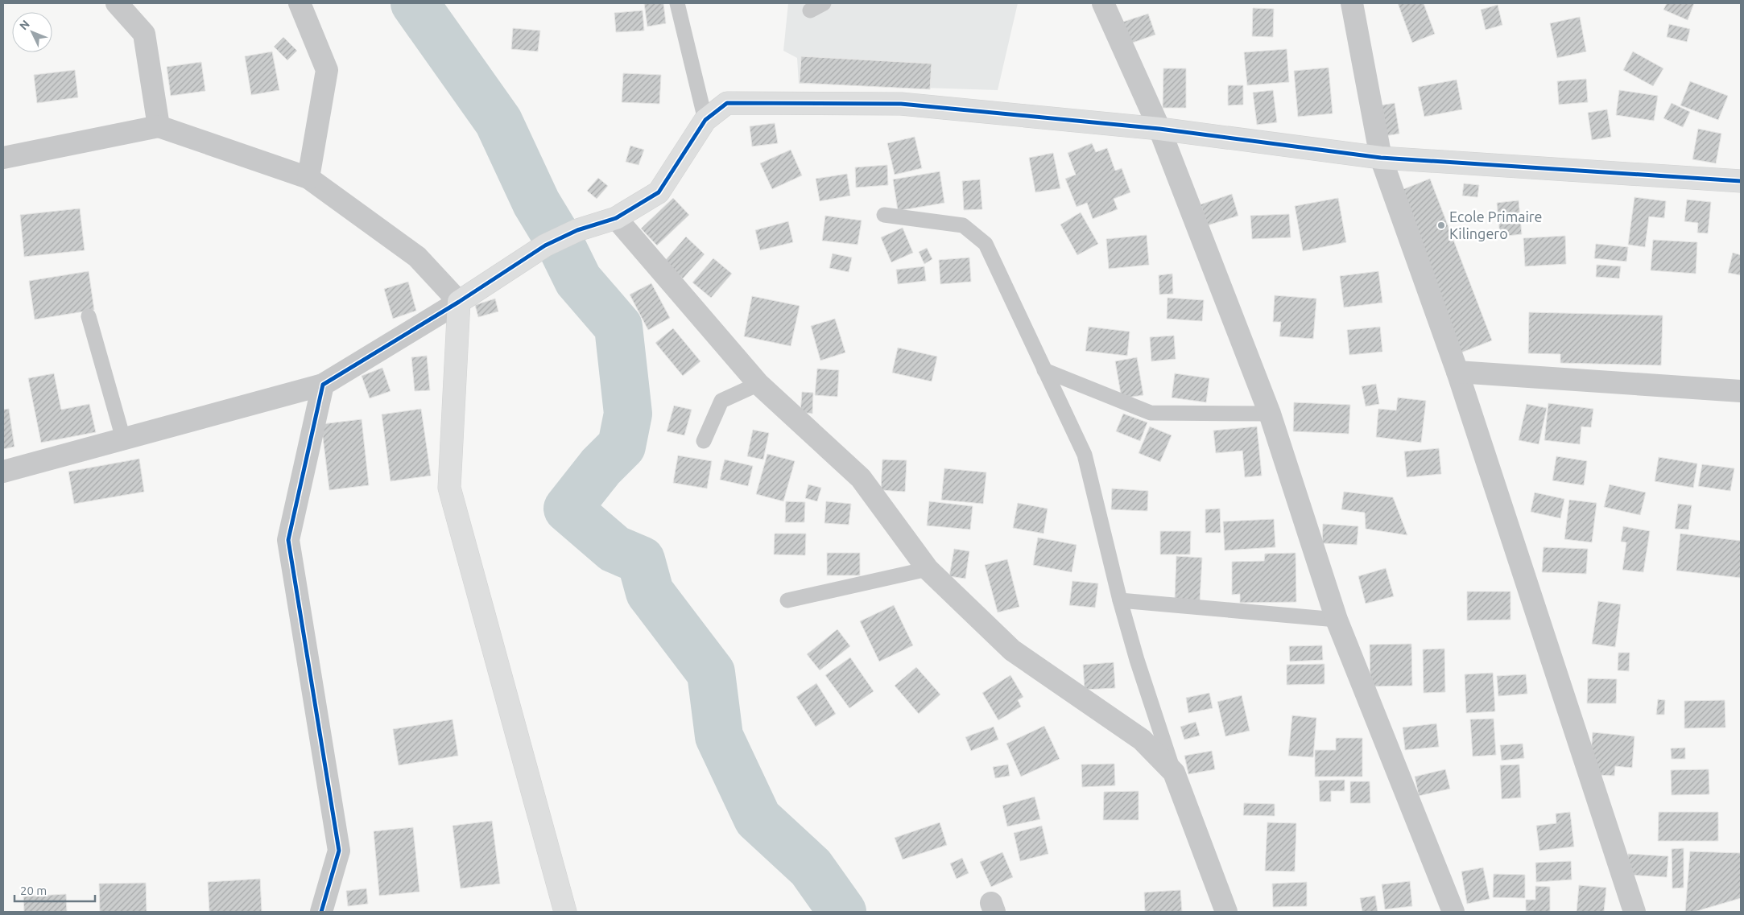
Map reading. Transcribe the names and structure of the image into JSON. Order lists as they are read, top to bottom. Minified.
{"places":["Ecole Primaire Kilingero"],"scale_bar":"20 m","north":"top left"}
